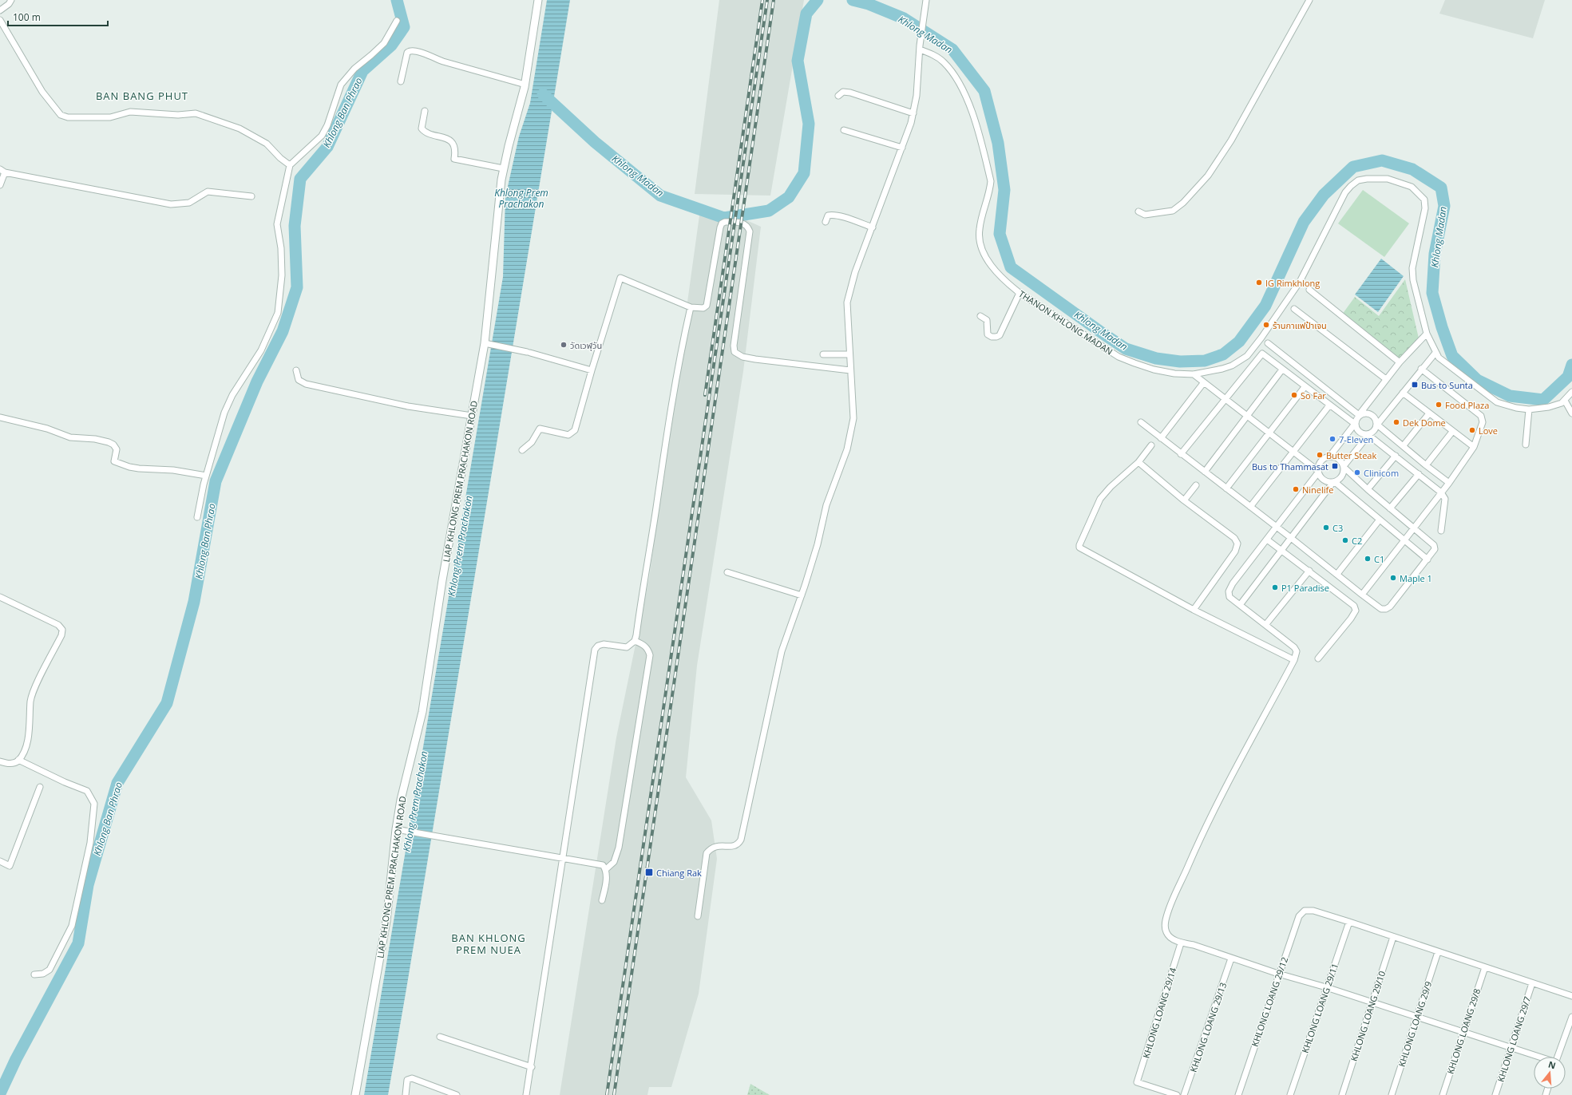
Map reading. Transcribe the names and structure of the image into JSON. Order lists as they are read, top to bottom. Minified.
{"streets":{"street":["THANON KHLONG MADAN","LIAP KHLONG PREM PRACHAKON ROAD","KHLONG LOANG 29/12","KHLONG LOANG 29/11","KHLONG LOANG 29/14","KHLONG LOANG 29/10","KHLONG LOANG 29/9","KHLONG LOANG 29/13","KHLONG LOANG 29/8","KHLONG LOANG 29/7"]},"crossings":[["KHLONG LOANG 29/12","KHLONG LOANG 29/11"]],"districts":["BAN BANG PHUT","BAN KHLONG PREM NUEA"],"water":["Khlong Madan","Khlong Ban Phrao","Khlong Prem Prachakon"],"places":{"other":["IG Rimkhlong","ร้านกาแฟป้าเจน","วัดเวฬุวัน","So Far","Food Plaza","Dek Dome","Love","7-Eleven","Butter Steak","Clinicom","Ninelife","C3","C2","C1","Maple 1","P1 Paradise"],"transit":["Bus to Sunta","Bus to Thammasat","Chiang Rak"]},"scale_bar":"100 m","north":"top"}
